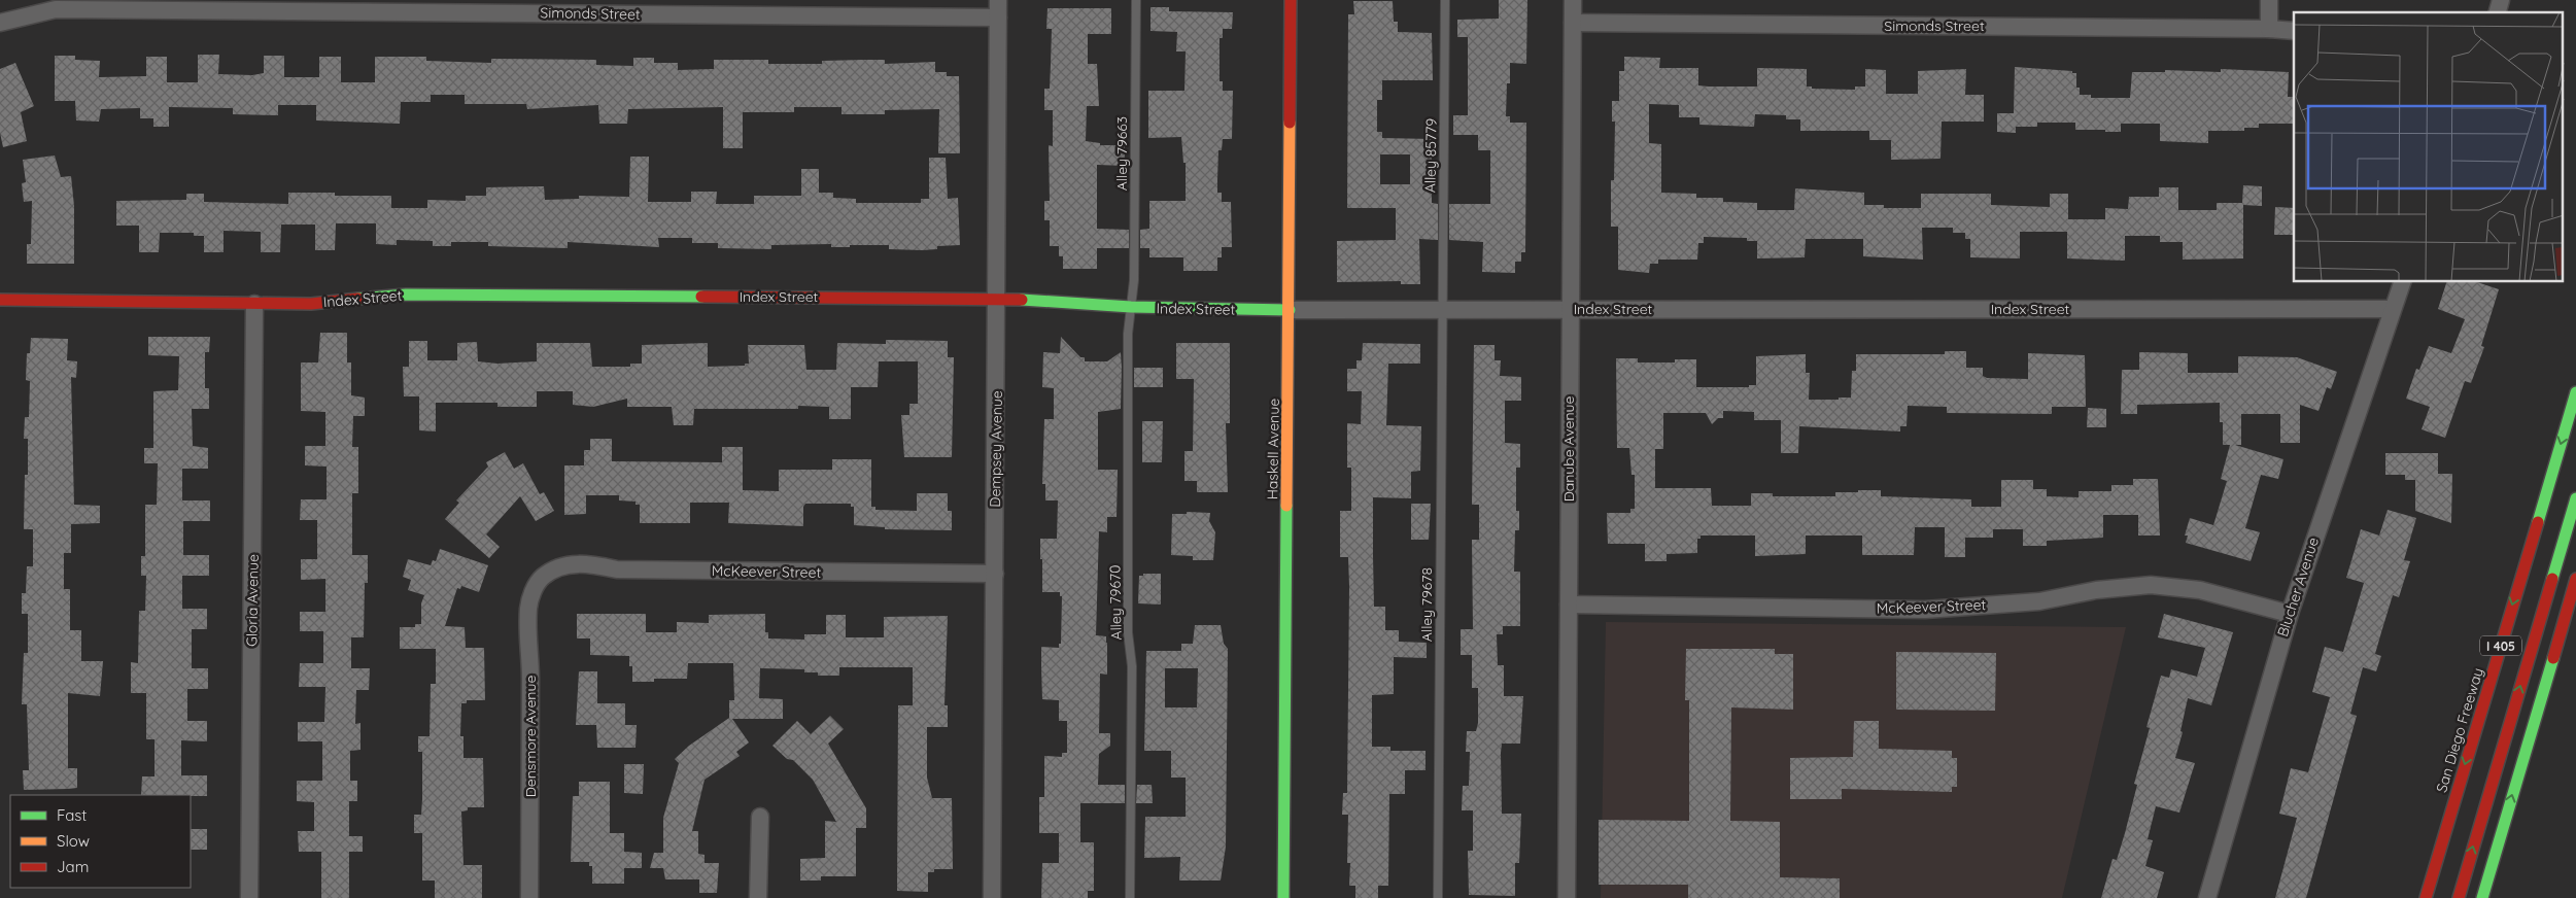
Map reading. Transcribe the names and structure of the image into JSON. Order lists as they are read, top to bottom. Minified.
{"streets":{"main road":["Index Street","Haskell Avenue","I 405","San Diego Freeway"],"street":["Simonds Street","Dempsey Avenue","Danube Avenue","McKeever Street","Blucher Avenue","Gloria Avenue","Densmore Avenue"],"lane":["Alley 79663","Alley 85779","Alley 79670","Alley 79678"]},"crossings":[["Simonds Street","Dempsey Avenue"],["Simonds Street","Danube Avenue"],["Alley 79663","Index Street"],["Alley 79663","Alley 79670"],["Alley 85779","Index Street"],["Alley 85779","Alley 79678"],["Index Street","Dempsey Avenue"],["Index Street","Haskell Avenue"],["Index Street","Danube Avenue"],["Index Street","Blucher Avenue"],["Index Street","Gloria Avenue"],["Index Street","Alley 79670"],["Index Street","Alley 79678"],["Dempsey Avenue","McKeever Street"],["Danube Avenue","McKeever Street"],["McKeever Street","Blucher Avenue"],["McKeever Street","Densmore Avenue"]],"legend":["Fast","Slow","Jam"]}
